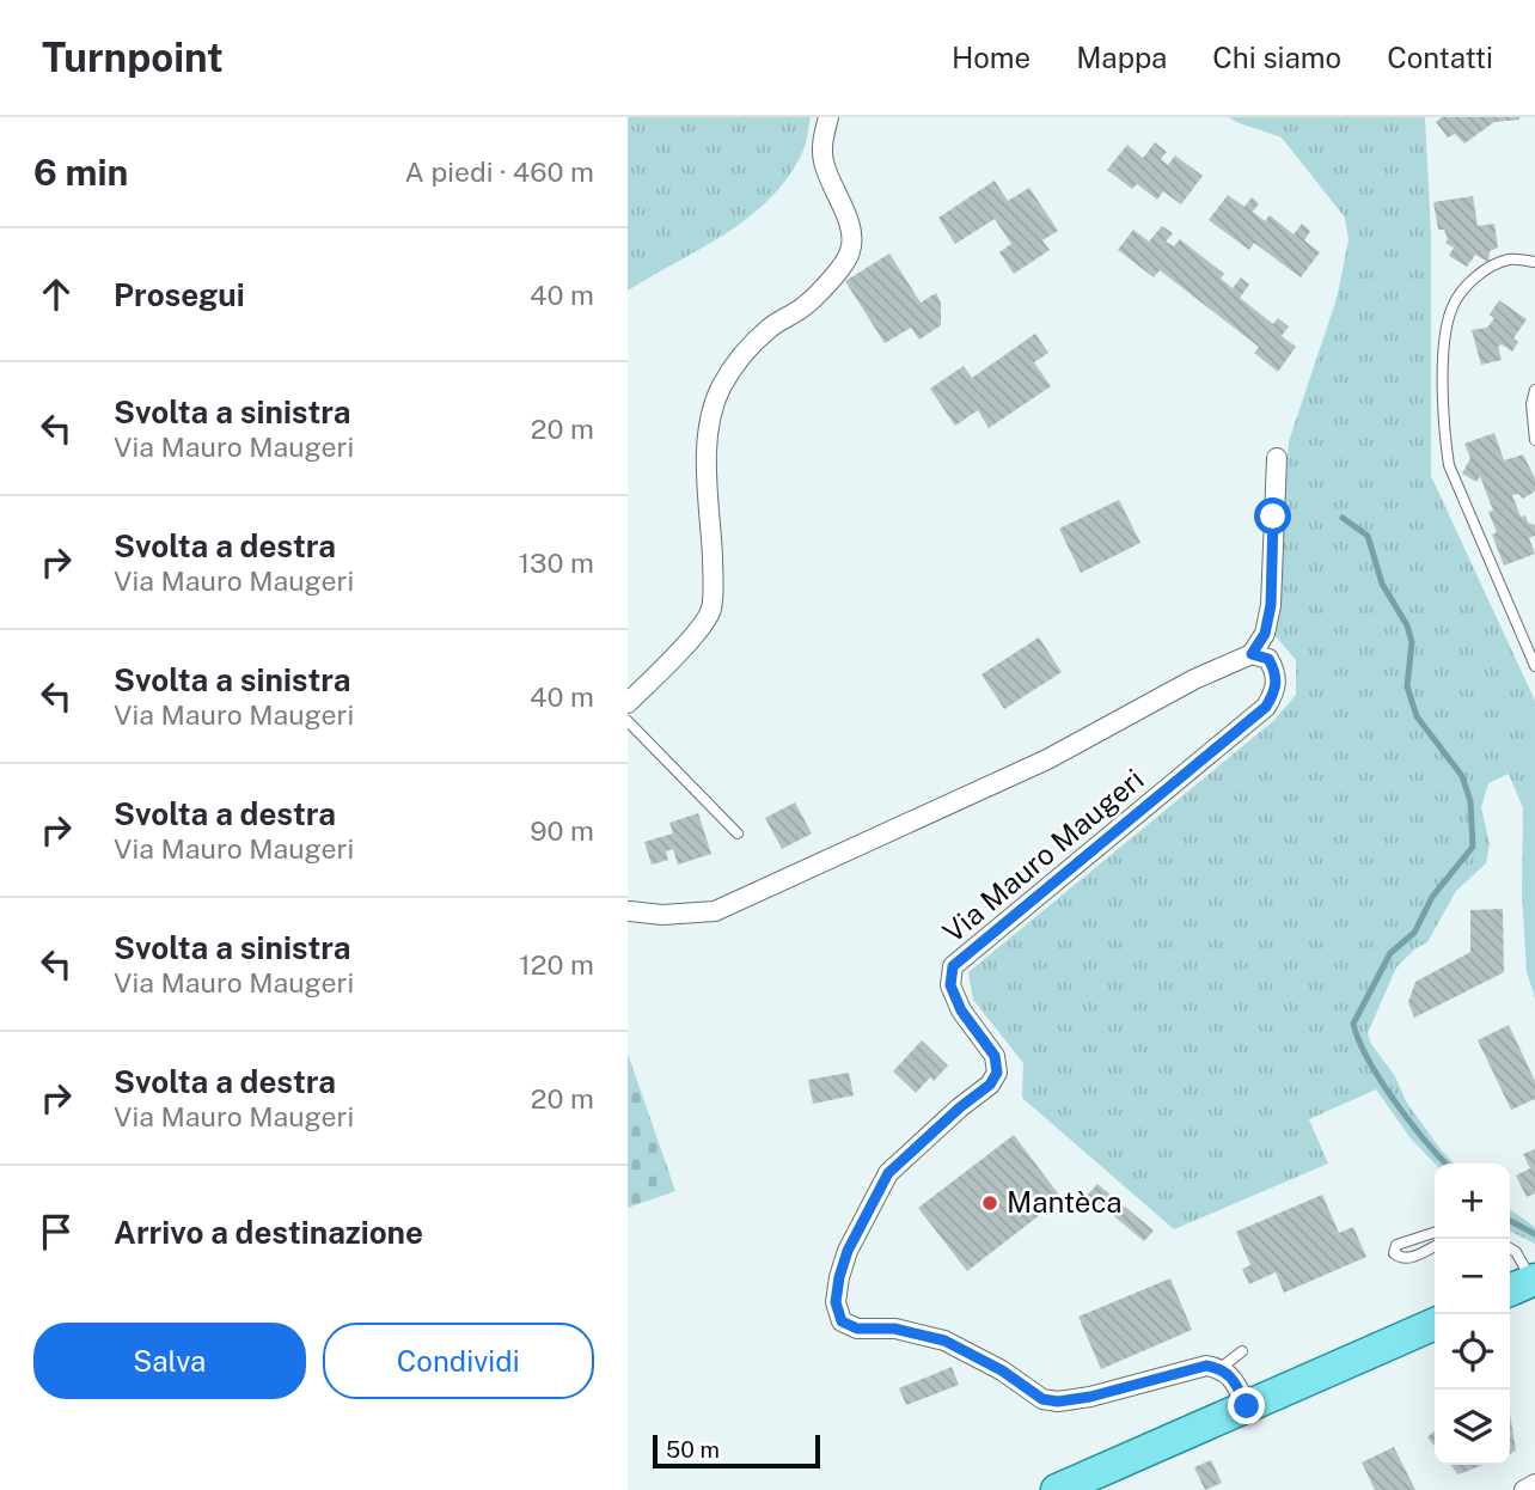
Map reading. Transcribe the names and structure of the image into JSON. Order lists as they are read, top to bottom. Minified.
{"streets":{"street":["Via Mauro Maugeri"]},"places":["Mantèca"],"scale_bar":"50 m","page":{"header":"Turnpoint","nav":["Home","Mappa","Chi siamo","Contatti"],"heading":["6 min","A piedi · 460 m"],"list":[["Prosegui","40 m"],["Svolta a sinistra","Via Mauro Maugeri","20 m"],["Svolta a destra","Via Mauro Maugeri","130 m"],["Svolta a sinistra","Via Mauro Maugeri","40 m"],["Svolta a destra","Via Mauro Maugeri","90 m"],["Svolta a sinistra","Via Mauro Maugeri","120 m"],["Svolta a destra","Via Mauro Maugeri","20 m"],"Arrivo a destinazione"],"map_buttons":["+","−"],"buttons":["Salva","Condividi"],"scale":"50 m"}}
